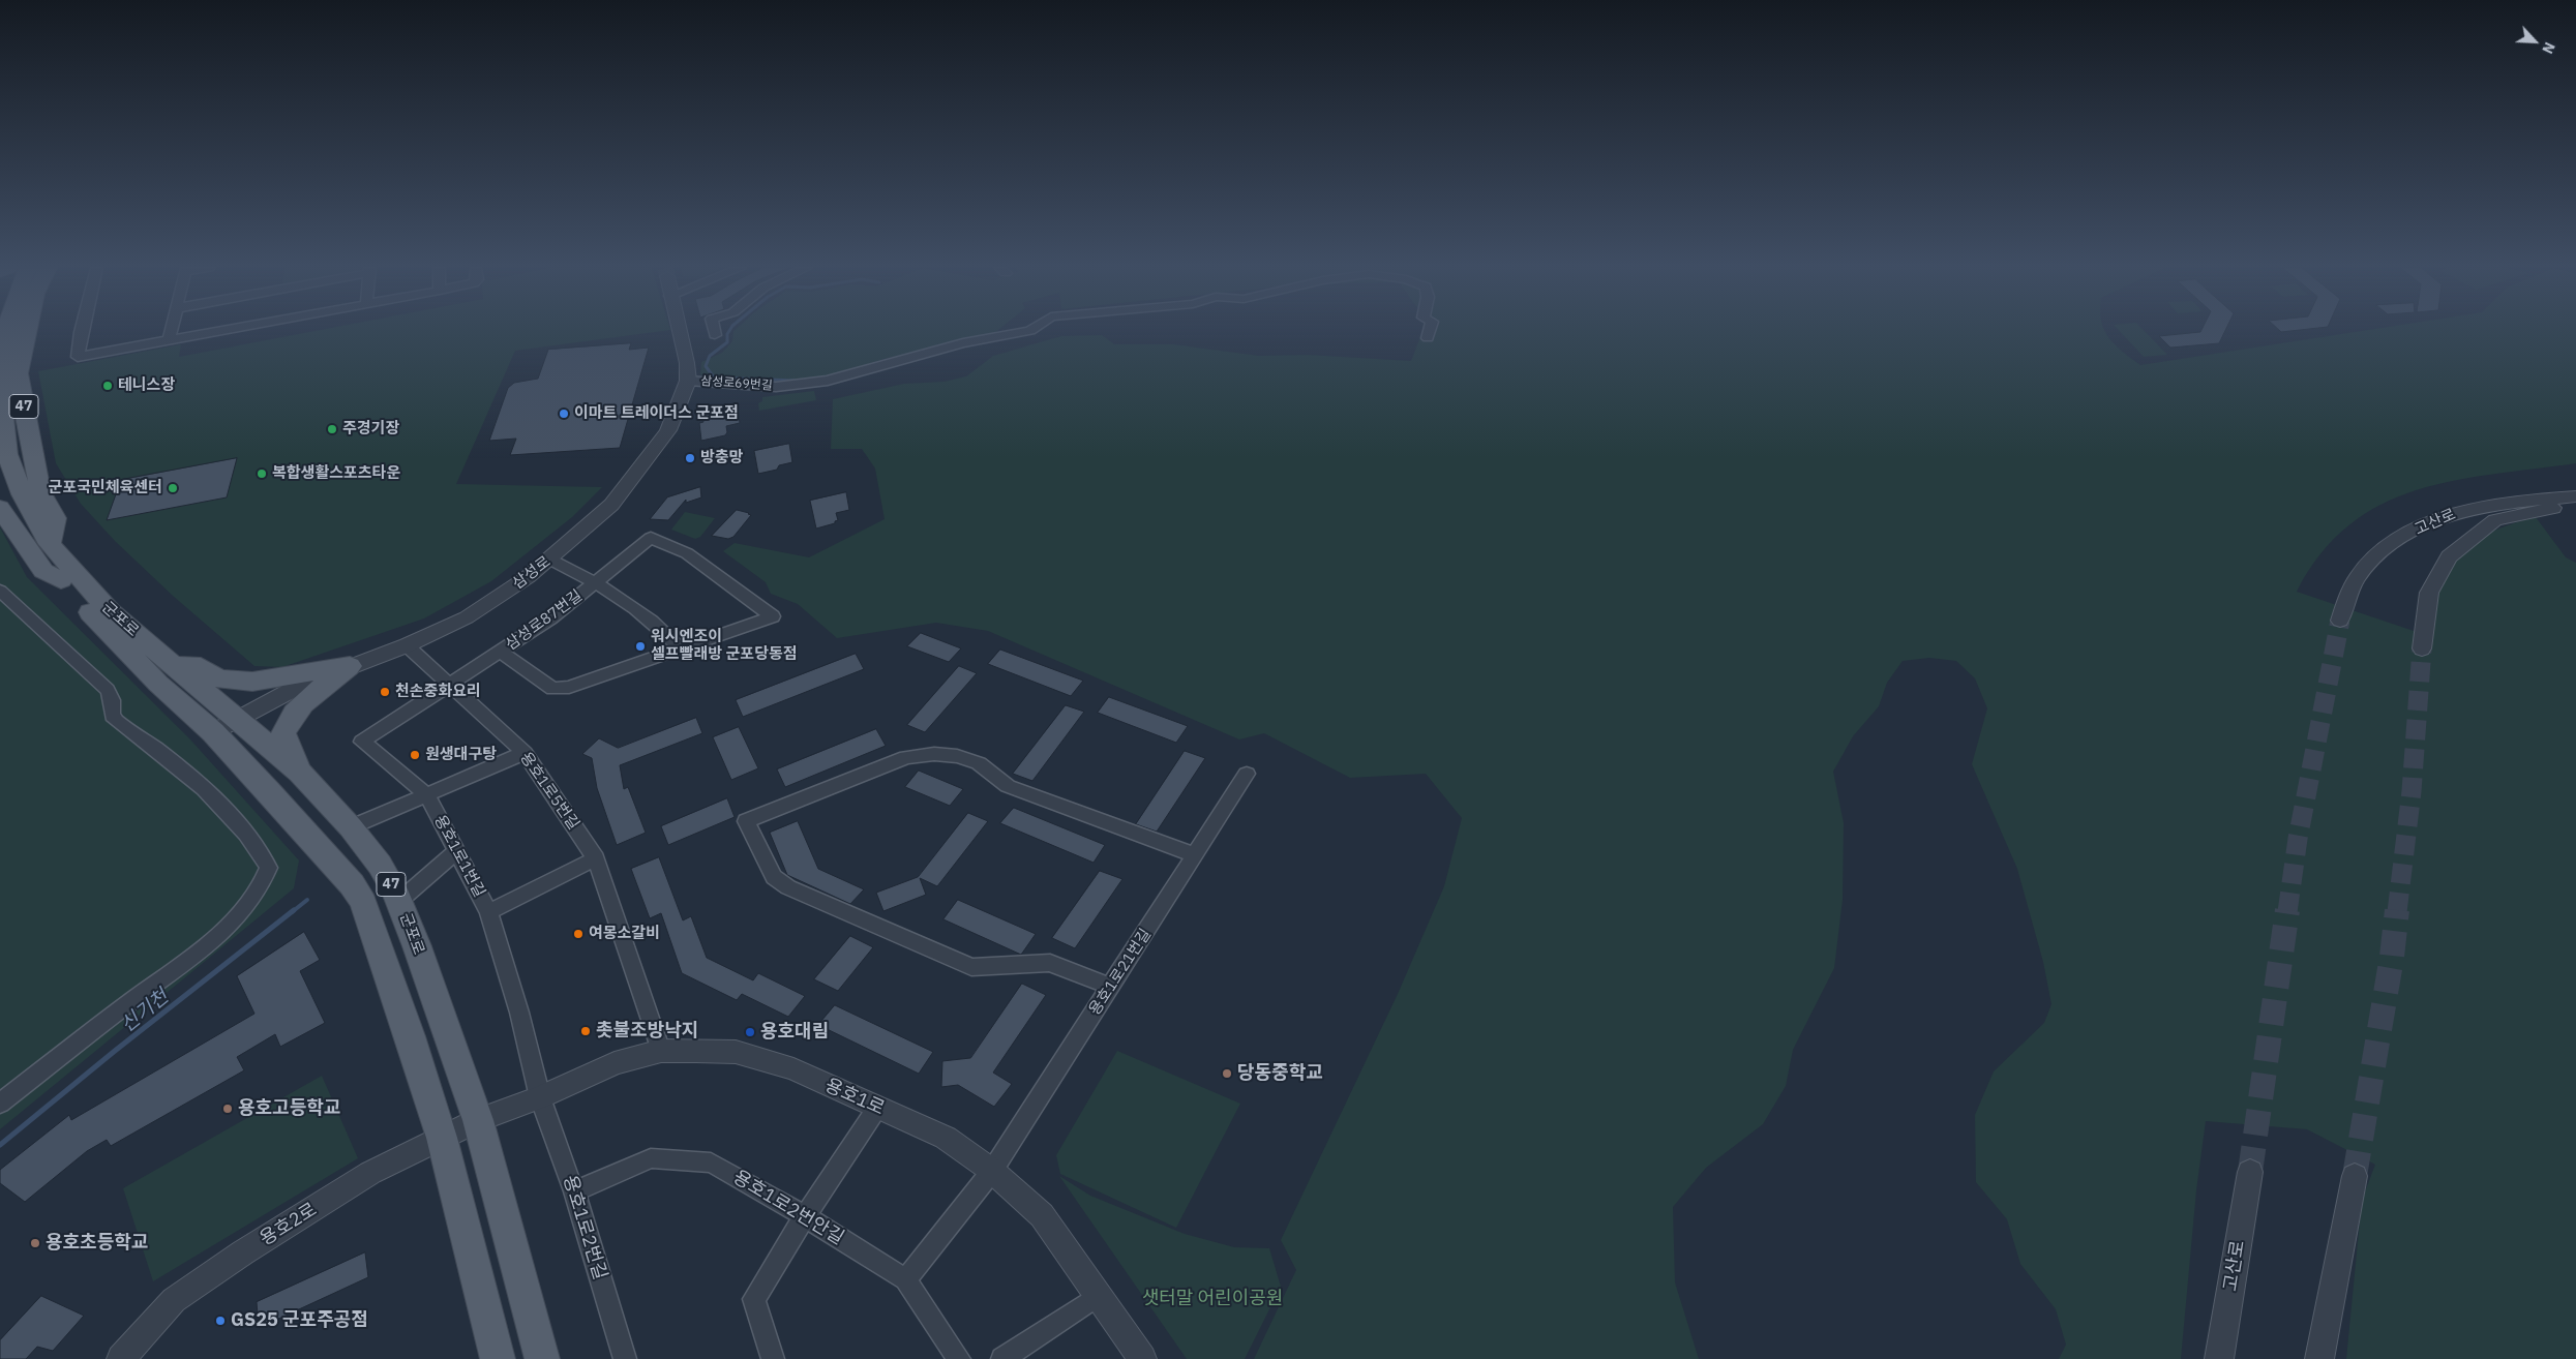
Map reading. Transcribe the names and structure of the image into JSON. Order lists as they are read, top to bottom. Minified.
{"streets":{"main road":["47","군포로"],"street":["삼성로69번길","고산로","삼성로","삼성로87번길","용호1로5번길","용호1로1번길","용호1로21번길","용호1로","용호1로2번안길","용호2로","용호1로2번길"]},"crossings":[["삼성로69번길","삼성로"],["47","군포로"],["삼성로","군포로"],["삼성로","삼성로87번길"],["삼성로","용호1로5번길"],["군포로","용호1로"],["군포로","용호2로"],["용호1로5번길","용호1로1번길"],["용호1로5번길","용호1로"],["용호1로1번길","용호1로"],["용호1로1번길","용호1로2번길"],["용호1로21번길","용호1로"],["용호1로21번길","용호1로2번안길"],["용호1로","용호2로"],["용호1로","용호1로2번길"],["용호1로2번안길","용호1로2번길"]],"water":["신기천"],"parks":["샛터말 어린이공원"],"places":["테니스장","이마트 트레이더스 군포점","주경기장","방충망","복합생활스포츠타운","군포국민체육센터","워시엔조이 셀프빨래방 군포당동점","천손중화요리","원생대구탕","여몽소갈비","촛불조방낙지","용호대림","당동중학교","용호고등학교","용호초등학교","GS25 군포주공점"],"north":"bottom right"}
